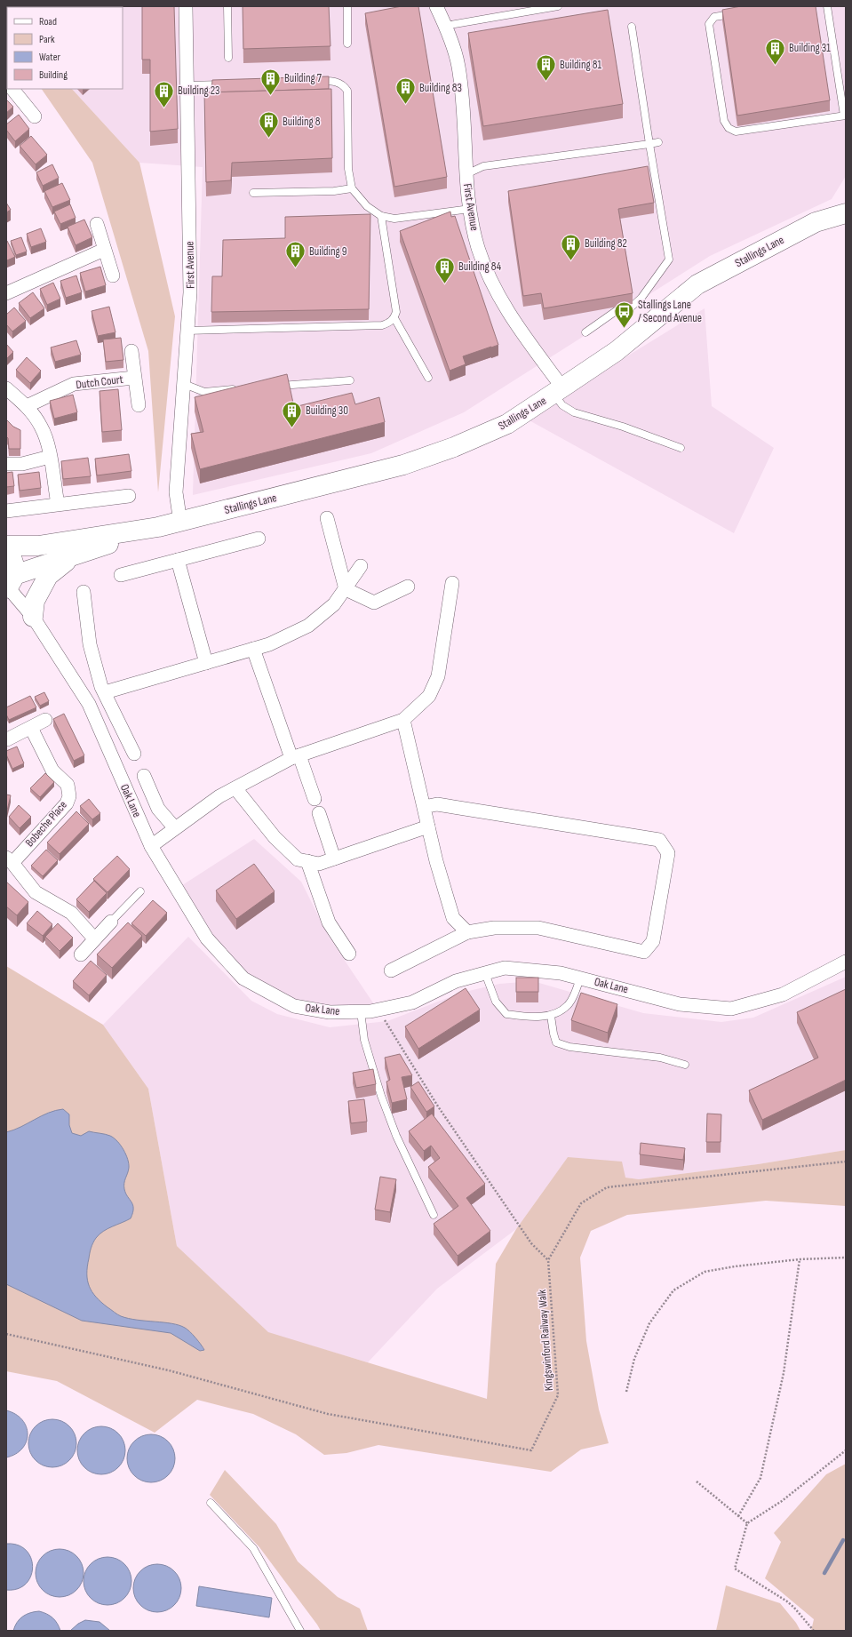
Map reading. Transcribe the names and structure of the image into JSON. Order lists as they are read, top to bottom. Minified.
{"streets":{"main road":["Stallings Lane"],"street":["First Avenue","Dutch Court","Oak Lane","Bobeche Place"],"path":["Kingswinford Railway Walk"]},"crossings":[["First Avenue","Stallings Lane"]],"places":{"building":["Building 31","Building 81","Building 7","Building 83","Building 23","Building 8","Building 82","Building 9","Building 84","Building 30"],"bus stop":["Stallings Lane / Second Avenue"]},"legend":["Road","Park","Water","Building"]}
